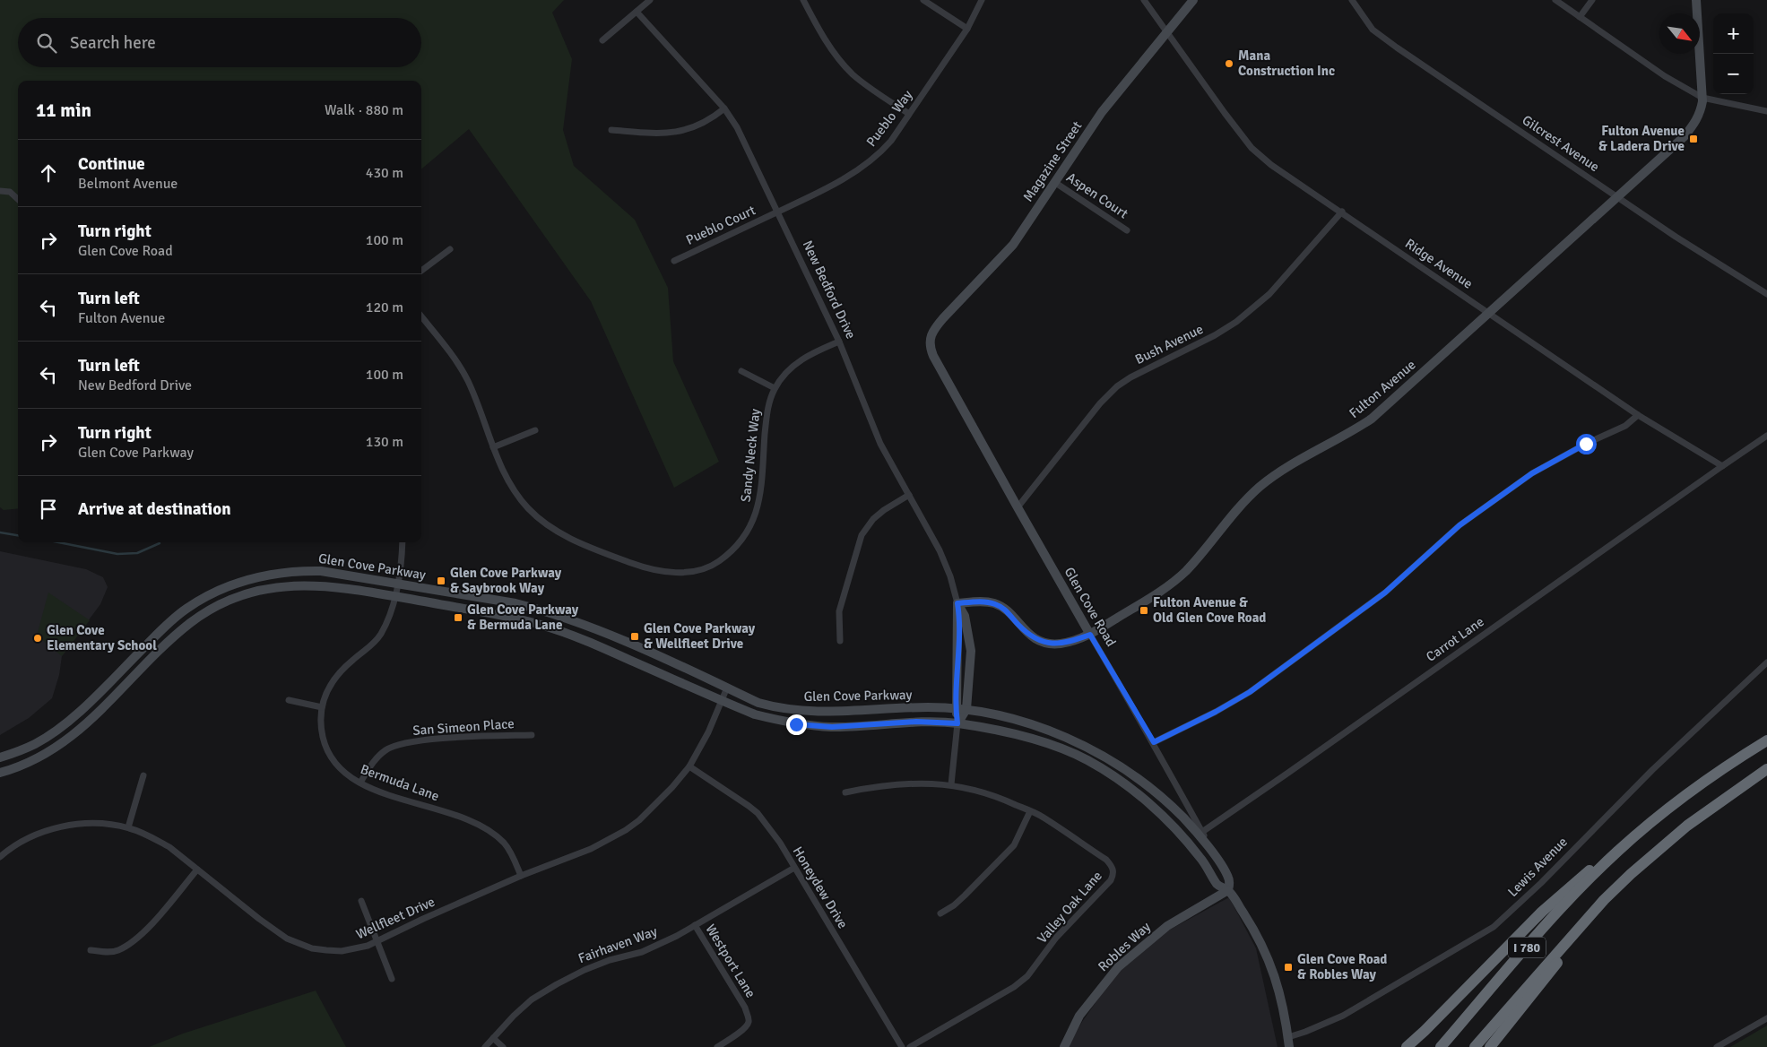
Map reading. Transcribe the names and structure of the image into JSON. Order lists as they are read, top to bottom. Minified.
{"streets":{"highway":["I 780"],"main road":["Magazine Street","New Bedford Drive","Fulton Avenue","Glen Cove Parkway","Glen Cove Road","Robles Way"],"street":["Pueblo Way","Gilcrest Avenue","Aspen Court","Pueblo Court","Ridge Avenue","Bush Avenue","Sandy Neck Way","Carrot Lane","San Simeon Place","Bermuda Lane","Lewis Avenue","Honeydew Drive","Valley Oak Lane","Wellfleet Drive","Fairhaven Way","Westport Lane"]},"crossings":[["Pueblo Way","Pueblo Court"],["Pueblo Way","New Bedford Drive"],["Gilcrest Avenue","Fulton Avenue"],["Magazine Street","Aspen Court"],["Magazine Street","Ridge Avenue"],["Magazine Street","Glen Cove Road"],["Pueblo Court","New Bedford Drive"],["Ridge Avenue","Bush Avenue"],["Ridge Avenue","Fulton Avenue"],["Ridge Avenue","Carrot Lane"],["New Bedford Drive","Fulton Avenue"],["New Bedford Drive","Sandy Neck Way"],["New Bedford Drive","Glen Cove Parkway"],["New Bedford Drive","Valley Oak Lane"],["Bush Avenue","Glen Cove Road"],["Fulton Avenue","Glen Cove Road"],["Glen Cove Parkway","Glen Cove Road"],["Glen Cove Parkway","Bermuda Lane"],["Glen Cove Parkway","Wellfleet Drive"],["Glen Cove Road","Carrot Lane"],["Glen Cove Road","Lewis Avenue"],["Glen Cove Road","Robles Way"],["San Simeon Place","Bermuda Lane"],["Bermuda Lane","Wellfleet Drive"],["Honeydew Drive","Wellfleet Drive"],["Honeydew Drive","Fairhaven Way"],["Fairhaven Way","Westport Lane"]],"places":{"other":["Mana Construction Inc","Glen Cove Elementary School"],"transit":["Fulton Avenue & Ladera Drive","Glen Cove Parkway & Saybrook Way","Fulton Avenue & Old Glen Cove Road","Glen Cove Parkway & Bermuda Lane","Glen Cove Parkway & Wellfleet Drive","Glen Cove Road & Robles Way"]},"north":"bottom right","page":{"map_buttons":["+","−"],"search":"Search here","heading":["11 min","Walk · 880 m"],"list":[["Continue","Belmont Avenue","430 m"],["Turn right","Glen Cove Road","100 m"],["Turn left","Fulton Avenue","120 m"],["Turn left","New Bedford Drive","100 m"],["Turn right","Glen Cove Parkway","130 m"],"Arrive at destination"]}}
